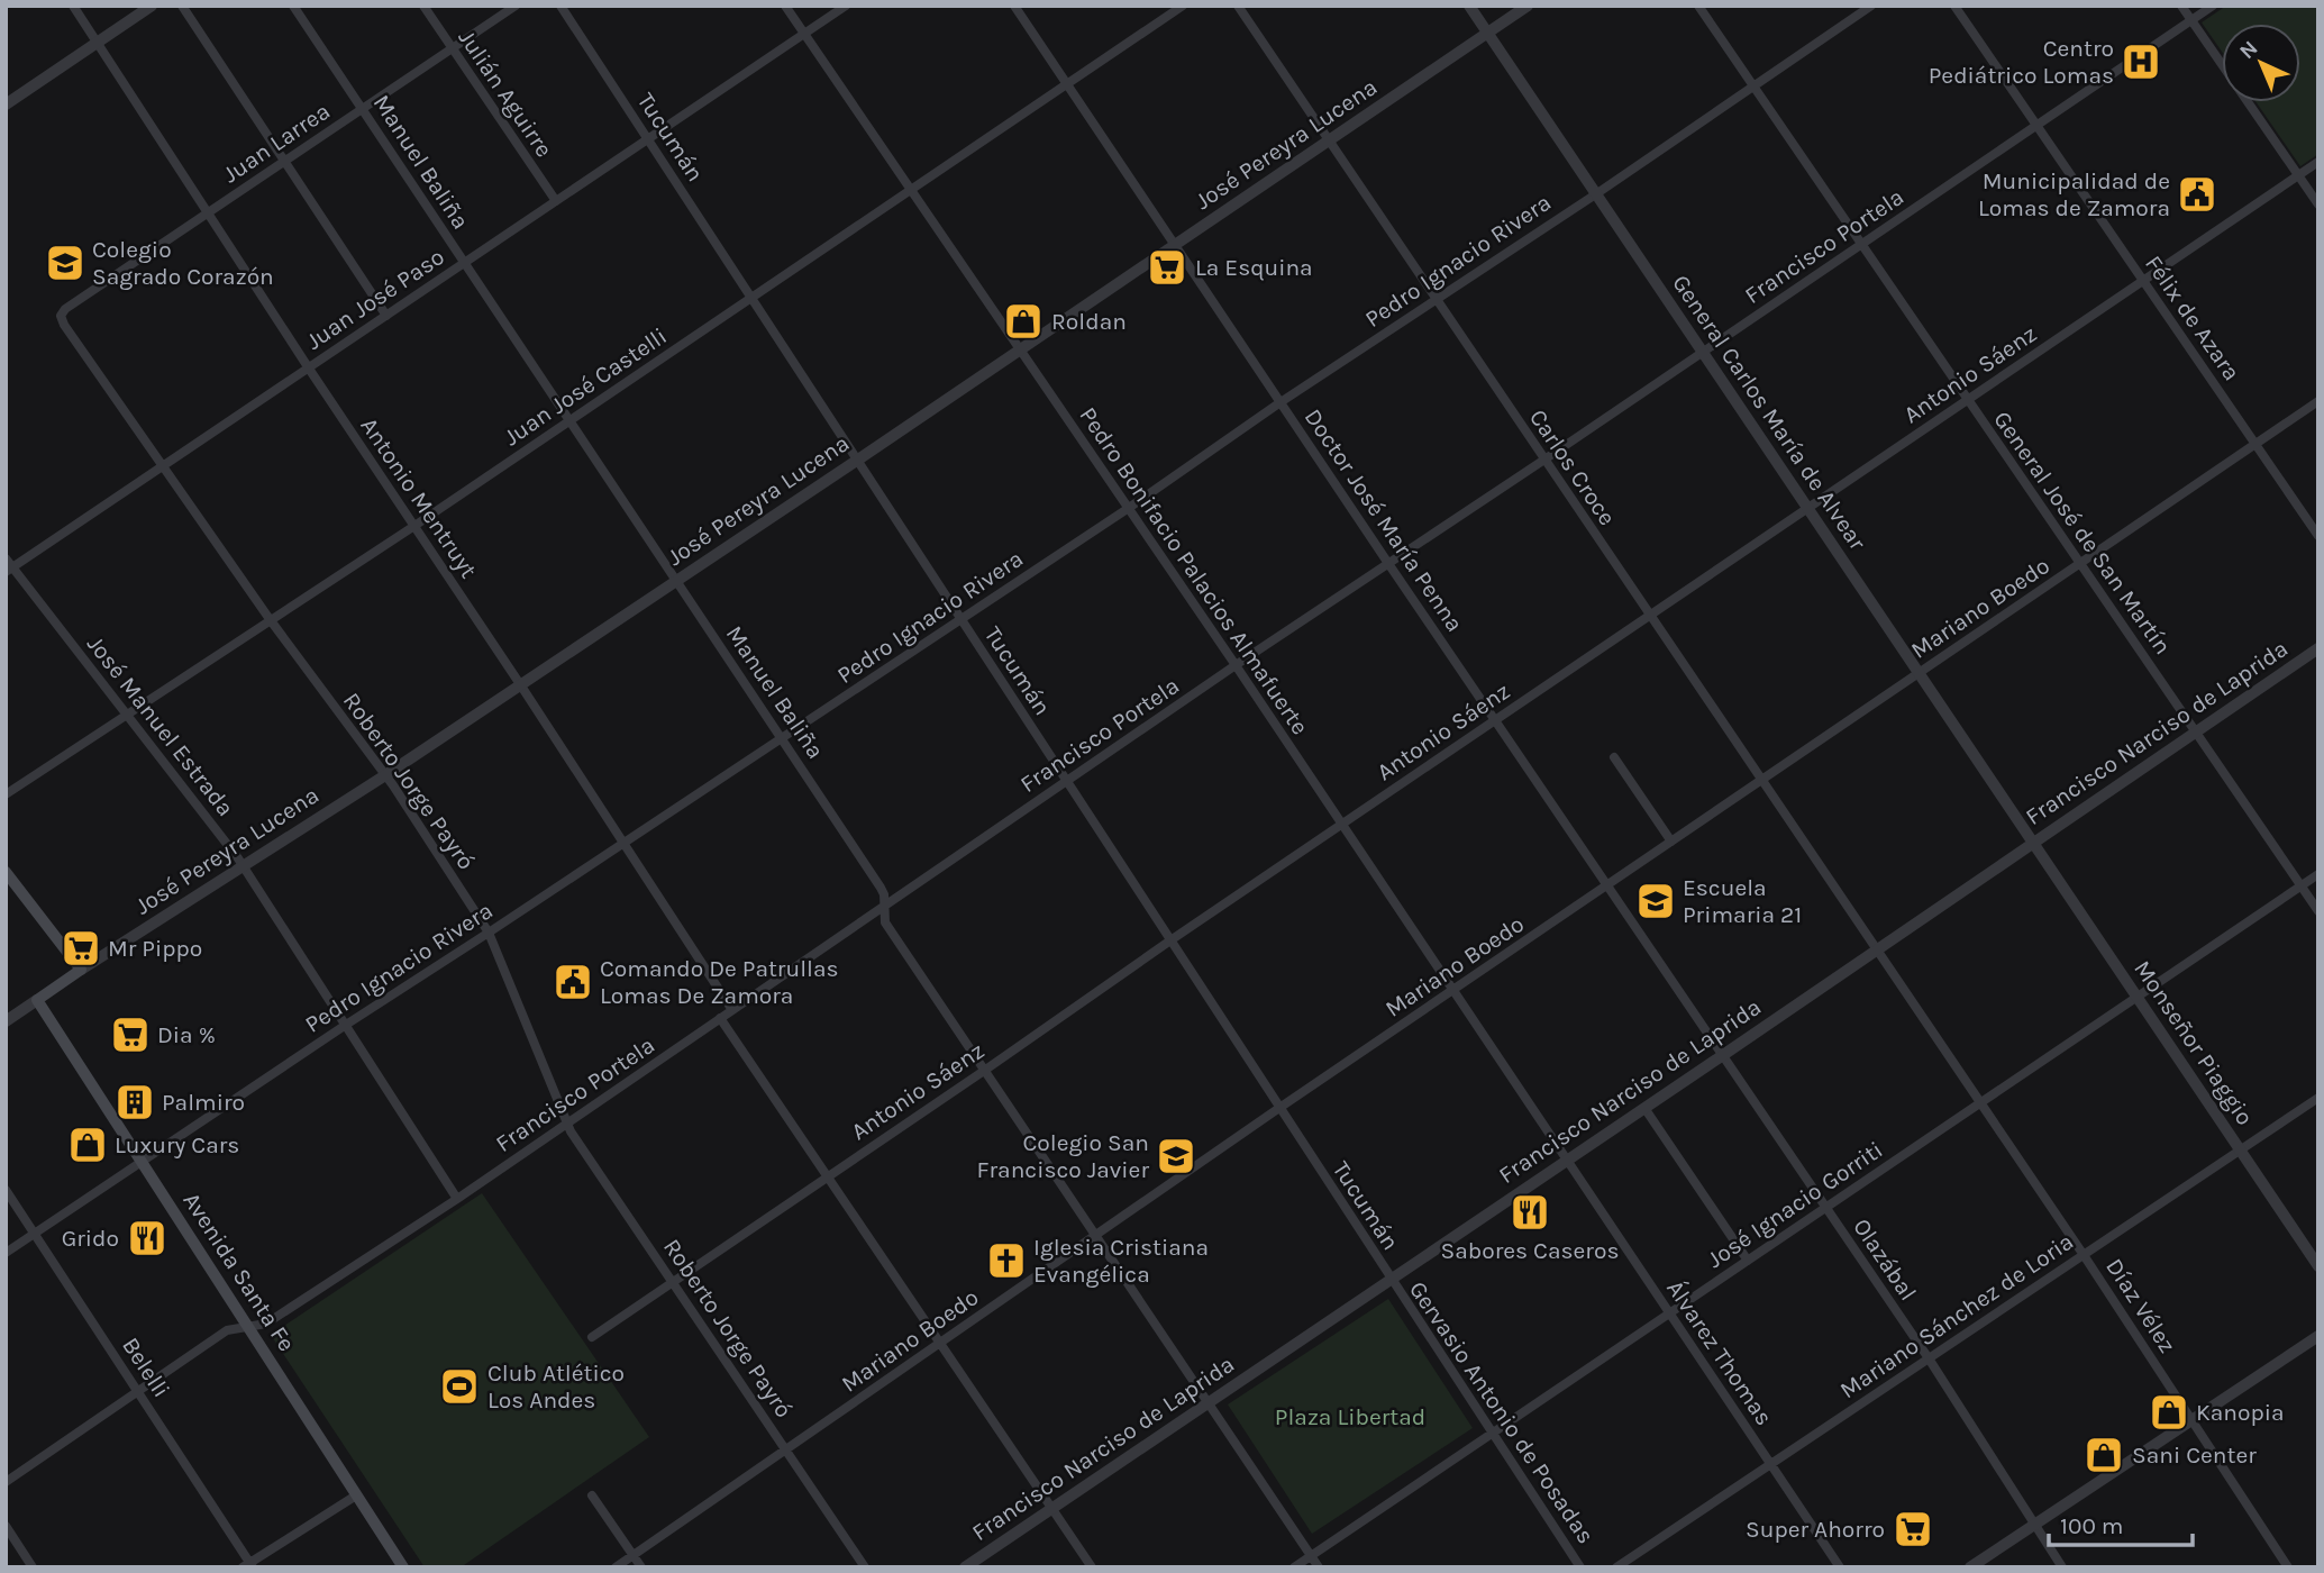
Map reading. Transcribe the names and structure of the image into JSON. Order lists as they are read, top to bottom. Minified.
{"streets":{"main road":["José Pereyra Lucena","Avenida Santa Fe"],"street":["Julián Aguirre","Tucumán","Juan Larrea","Manuel Baliña","Francisco Portela","Pedro Ignacio Rivera","Juan José Paso","Félix de Azara","Antonio Sáenz","Juan José Castelli","General Carlos María de Alvear","Carlos Croce","Antonio Mentruyt","Doctor José María Penna","General José de San Martín","Pedro Bonifacio Palacios Almafuerte","Mariano Boedo","José Manuel Estrada","Francisco Narciso de Laprida","Roberto Jorge Payró","Monseñor Piaggio","José Ignacio Gorriti","Olazábal","Díaz Vélez","Mariano Sánchez de Loria","Álvarez Thomas","Belelli","Gervasio Antonio de Posadas"]},"crossings":[["Julián Aguirre","Juan Larrea"],["Julián Aguirre","Juan José Paso"],["Tucumán","José Pereyra Lucena"],["Tucumán","Francisco Portela"],["Tucumán","Pedro Ignacio Rivera"],["Tucumán","Juan José Paso"],["Tucumán","Antonio Sáenz"],["Tucumán","Juan José Castelli"],["Tucumán","Mariano Boedo"],["Tucumán","Francisco Narciso de Laprida"],["Tucumán","Gervasio Antonio de Posadas"],["Juan Larrea","Manuel Baliña"],["Juan Larrea","Antonio Mentruyt"],["Juan Larrea","Roberto Jorge Payró"],["José Pereyra Lucena","Manuel Baliña"],["José Pereyra Lucena","General Carlos María de Alvear"],["José Pereyra Lucena","Carlos Croce"],["José Pereyra Lucena","Antonio Mentruyt"],["José Pereyra Lucena","Doctor José María Penna"],["José Pereyra Lucena","Pedro Bonifacio Palacios Almafuerte"],["José Pereyra Lucena","José Manuel Estrada"],["José Pereyra Lucena","Roberto Jorge Payró"],["José Pereyra Lucena","Avenida Santa Fe"],["Manuel Baliña","Francisco Portela"],["Manuel Baliña","Pedro Ignacio Rivera"],["Manuel Baliña","Juan José Paso"],["Manuel Baliña","Antonio Sáenz"],["Manuel Baliña","Juan José Castelli"],["Manuel Baliña","Mariano Boedo"],["Manuel Baliña","Francisco Narciso de Laprida"],["Manuel Baliña","José Ignacio Gorriti"],["Francisco Portela","Félix de Azara"],["Francisco Portela","General Carlos María de Alvear"],["Francisco Portela","Carlos Croce"],["Francisco Portela","Antonio Mentruyt"],["Francisco Portela","Doctor José María Penna"],["Francisco Portela","General José de San Martín"],["Francisco Portela","Pedro Bonifacio Palacios Almafuerte"],["Francisco Portela","José Manuel Estrada"],["Francisco Portela","Roberto Jorge Payró"],["Francisco Portela","Avenida Santa Fe"],["Francisco Portela","Belelli"],["Pedro Ignacio Rivera","General Carlos María de Alvear"],["Pedro Ignacio Rivera","Carlos Croce"],["Pedro Ignacio Rivera","Antonio Mentruyt"],["Pedro Ignacio Rivera","Doctor José María Penna"],["Pedro Ignacio Rivera","General José de San Martín"],["Pedro Ignacio Rivera","Pedro Bonifacio Palacios Almafuerte"],["Pedro Ignacio Rivera","José Manuel Estrada"],["Pedro Ignacio Rivera","Roberto Jorge Payró"],["Pedro Ignacio Rivera","Avenida Santa Fe"],["Pedro Ignacio Rivera","Belelli"],["Juan José Paso","Antonio Mentruyt"],["Juan José Paso","Pedro Bonifacio Palacios Almafuerte"],["Juan José Paso","José Manuel Estrada"],["Juan José Paso","Roberto Jorge Payró"],["Félix de Azara","Antonio Sáenz"],["Félix de Azara","Mariano Boedo"],["Antonio Sáenz","General Carlos María de Alvear"],["Antonio Sáenz","Carlos Croce"],["Antonio Sáenz","Doctor José María Penna"],["Antonio Sáenz","General José de San Martín"],["Antonio Sáenz","Pedro Bonifacio Palacios Almafuerte"],["Antonio Sáenz","Roberto Jorge Payró"],["Juan José Castelli","Antonio Mentruyt"],["Juan José Castelli","Doctor José María Penna"],["Juan José Castelli","Pedro Bonifacio Palacios Almafuerte"],["Juan José Castelli","José Manuel Estrada"],["Juan José Castelli","Roberto Jorge Payró"],["General Carlos María de Alvear","Mariano Boedo"],["General Carlos María de Alvear","Francisco Narciso de Laprida"],["General Carlos María de Alvear","Monseñor Piaggio"],["Carlos Croce","Mariano Boedo"],["Carlos Croce","Francisco Narciso de Laprida"],["Carlos Croce","Díaz Vélez"],["Doctor José María Penna","Mariano Boedo"],["Doctor José María Penna","Francisco Narciso de Laprida"],["Doctor José María Penna","Olazábal"],["General José de San Martín","Mariano Boedo"],["General José de San Martín","Francisco Narciso de Laprida"],["General José de San Martín","José Ignacio Gorriti"],["Pedro Bonifacio Palacios Almafuerte","Mariano Boedo"],["Pedro Bonifacio Palacios Almafuerte","Francisco Narciso de Laprida"],["Pedro Bonifacio Palacios Almafuerte","Álvarez Thomas"],["Mariano Boedo","Roberto Jorge Payró"],["Francisco Narciso de Laprida","Monseñor Piaggio"],["Francisco Narciso de Laprida","Olazábal"],["Francisco Narciso de Laprida","Díaz Vélez"],["Francisco Narciso de Laprida","Álvarez Thomas"],["Francisco Narciso de Laprida","Gervasio Antonio de Posadas"],["Monseñor Piaggio","José Ignacio Gorriti"],["Monseñor Piaggio","Mariano Sánchez de Loria"],["José Ignacio Gorriti","Olazábal"],["José Ignacio Gorriti","Díaz Vélez"],["José Ignacio Gorriti","Álvarez Thomas"],["José Ignacio Gorriti","Gervasio Antonio de Posadas"],["Olazábal","Mariano Sánchez de Loria"],["Díaz Vélez","Mariano Sánchez de Loria"],["Mariano Sánchez de Loria","Álvarez Thomas"]],"parks":["Plaza Libertad"],"places":{"hospital":["Centro Pediátrico Lomas"],"public building":["Municipalidad de Lomas de Zamora","Comando De Patrullas Lomas De Zamora"],"school or university":["Colegio Sagrado Corazón","Escuela Primaria 21","Colegio San Francisco Javier"],"supermarket":["La Esquina","Mr Pippo","Dia %","Super Ahorro"],"shop":["Roldan","Luxury Cars","Kanopia","Sani Center"],"building":["Palmiro"],"restaurant":["Sabores Caseros","Grido"],"church":["Iglesia Cristiana Evangélica"],"sports":["Club Atlético Los Andes"]},"scale_bar":"100 m","north":"top left"}
